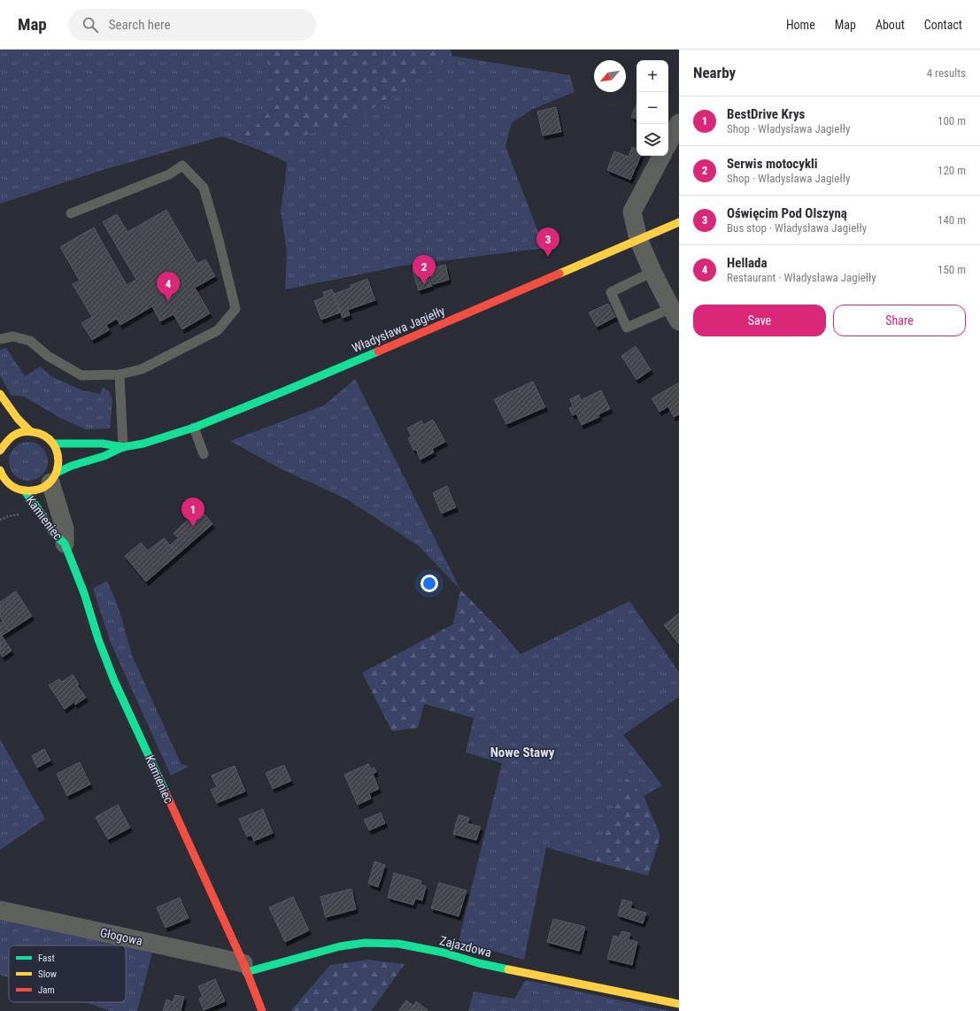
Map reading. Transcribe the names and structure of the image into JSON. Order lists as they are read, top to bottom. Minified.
{"streets":{"street":["Władysława Jagiełły","Kamieniec","Głogowa","Zajazdowa"]},"crossings":[["Władysława Jagiełły","Kamieniec"],["Kamieniec","Głogowa"],["Kamieniec","Zajazdowa"],["Głogowa","Zajazdowa"]],"districts":["Nowe Stawy"],"legend":["Fast","Slow","Jam"],"north":"bottom left","page":{"header":"Map","search":"Search here","nav":["Home","Map","About","Contact"],"heading":["Nearby","4 results"],"map_buttons":["+","−"],"list":[{"mark":"1","name":"BestDrive Krys","note":"Shop · Władysława Jagiełły","value":"100 m"},{"mark":"2","name":"Serwis motocykli","note":"Shop · Władysława Jagiełły","value":"120 m"},{"mark":"3","name":"Oświęcim Pod Olszyną","note":"Bus stop · Władysława Jagiełły","value":"140 m"},{"mark":"4","name":"Hellada","note":"Restaurant · Władysława Jagiełły","value":"150 m"}],"pins":["3","2","4","1"],"buttons":["Save","Share"]}}
